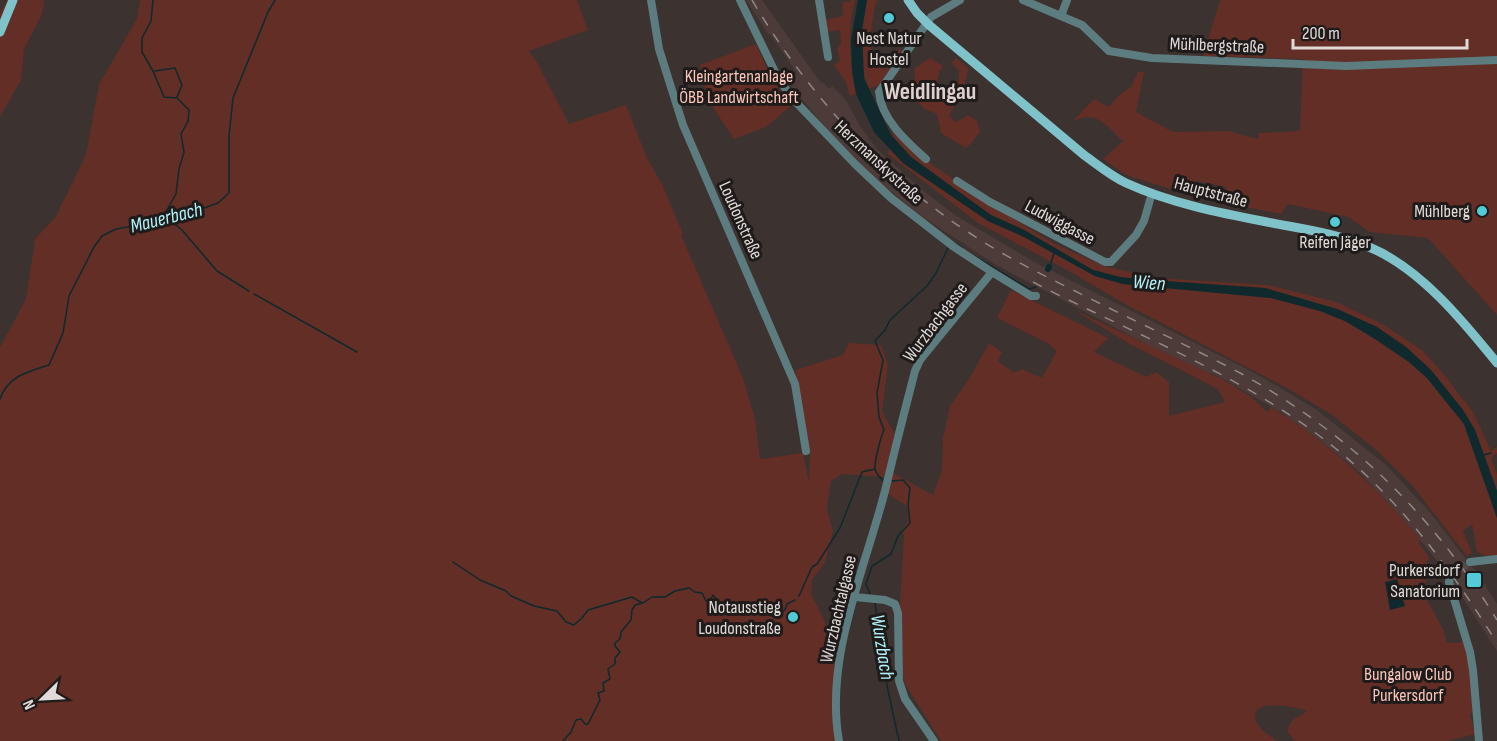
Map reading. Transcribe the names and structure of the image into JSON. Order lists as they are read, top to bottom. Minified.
{"streets":{"main road":["Hauptstraße"],"street":["Mühlbergstraße","Herzmanskystraße","Loudonstraße","Ludwiggasse","Wurzbachgasse","Wurzbachtalgasse"]},"crossings":[["Herzmanskystraße","Wurzbachgasse"],["Hauptstraße","Ludwiggasse"],["Wurzbachgasse","Wurzbachtalgasse"]],"districts":["Weidlingau"],"water":["Mauerbach","Wien","Wurzbach"],"parks":["Kleingartenanlage ÖBB Landwirtschaft","Bungalow Club Purkersdorf"],"places":{"other":["Nest Natur Hostel","Mühlberg","Reifen Jäger","Notausstieg Loudonstraße"],"transit":["Purkersdorf Sanatorium"]},"scale_bar":"200 m","north":"bottom left"}
